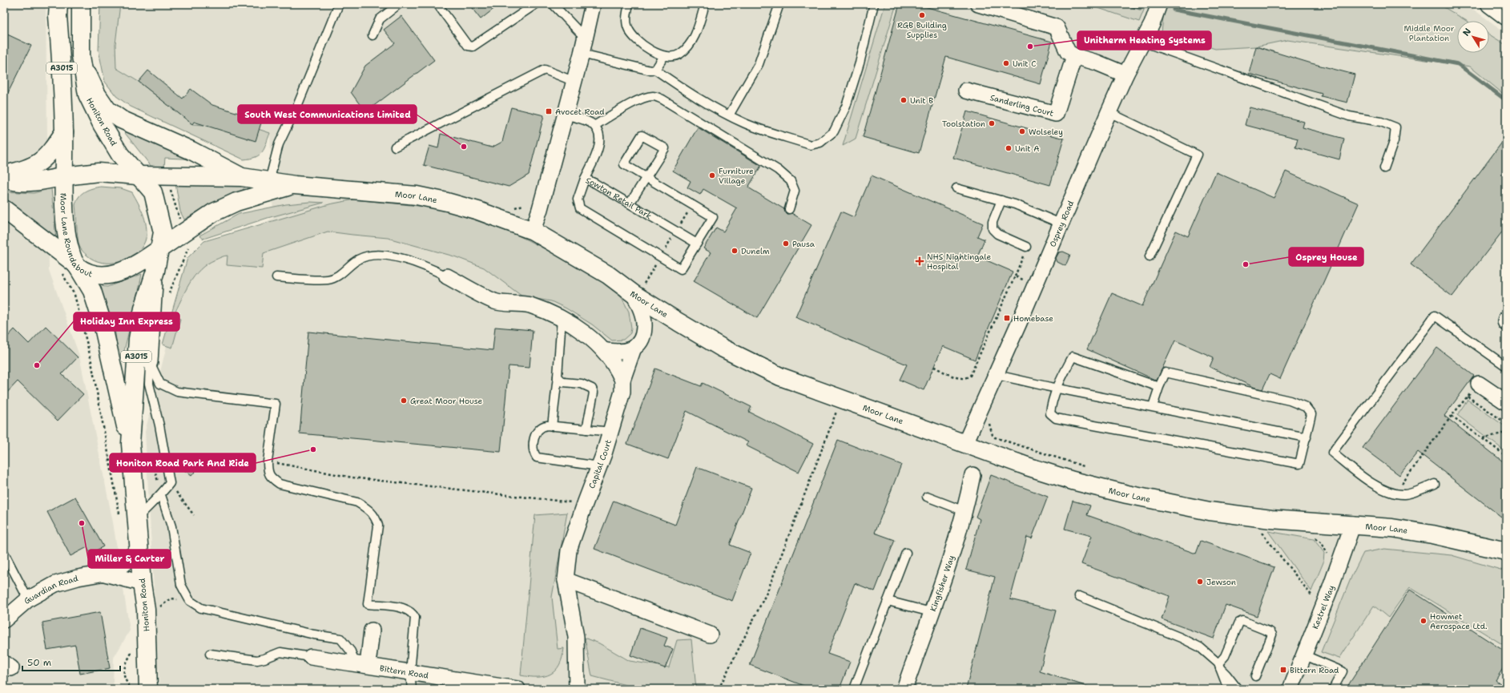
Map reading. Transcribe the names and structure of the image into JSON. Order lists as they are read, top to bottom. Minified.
{"streets":{"main road":["A3015","Honiton Road","Moor Lane","Moor Lane Roundabout"],"street":["Sanderling Court","Osprey Road","Capital Court","Kingfisher Way","Guardian Road","Kestrel Way","Bittern Road"],"lane":["Sowton Retail Park"]},"crossings":[["A3015","Honiton Road"],["A3015","Moor Lane"],["A3015","Moor Lane Roundabout"],["Honiton Road","Moor Lane"],["Honiton Road","Moor Lane Roundabout"],["Honiton Road","Guardian Road"],["Moor Lane","Osprey Road"],["Moor Lane","Moor Lane Roundabout"],["Moor Lane","Capital Court"],["Moor Lane","Kestrel Way"]],"parks":["Middle Moor Plantation"],"places":{"other":["RGB Building Supplies","Unitherm Heating Systems","Unit C","Unit B","Toolstation","Wolseley","South West Communications Limited","Unit A","Furniture Village","Pausa","Dunelm","Osprey House","Holiday Inn Express","Great Moor House","Honiton Road Park And Ride","Miller & Carter","Jewson","Howmet Aerospace Ltd."],"transit":["Avocet Road","Homebase","Bittern Road"],"health":["NHS Nightingale Hospital"]},"scale_bar":"50 m","north":"top left"}
